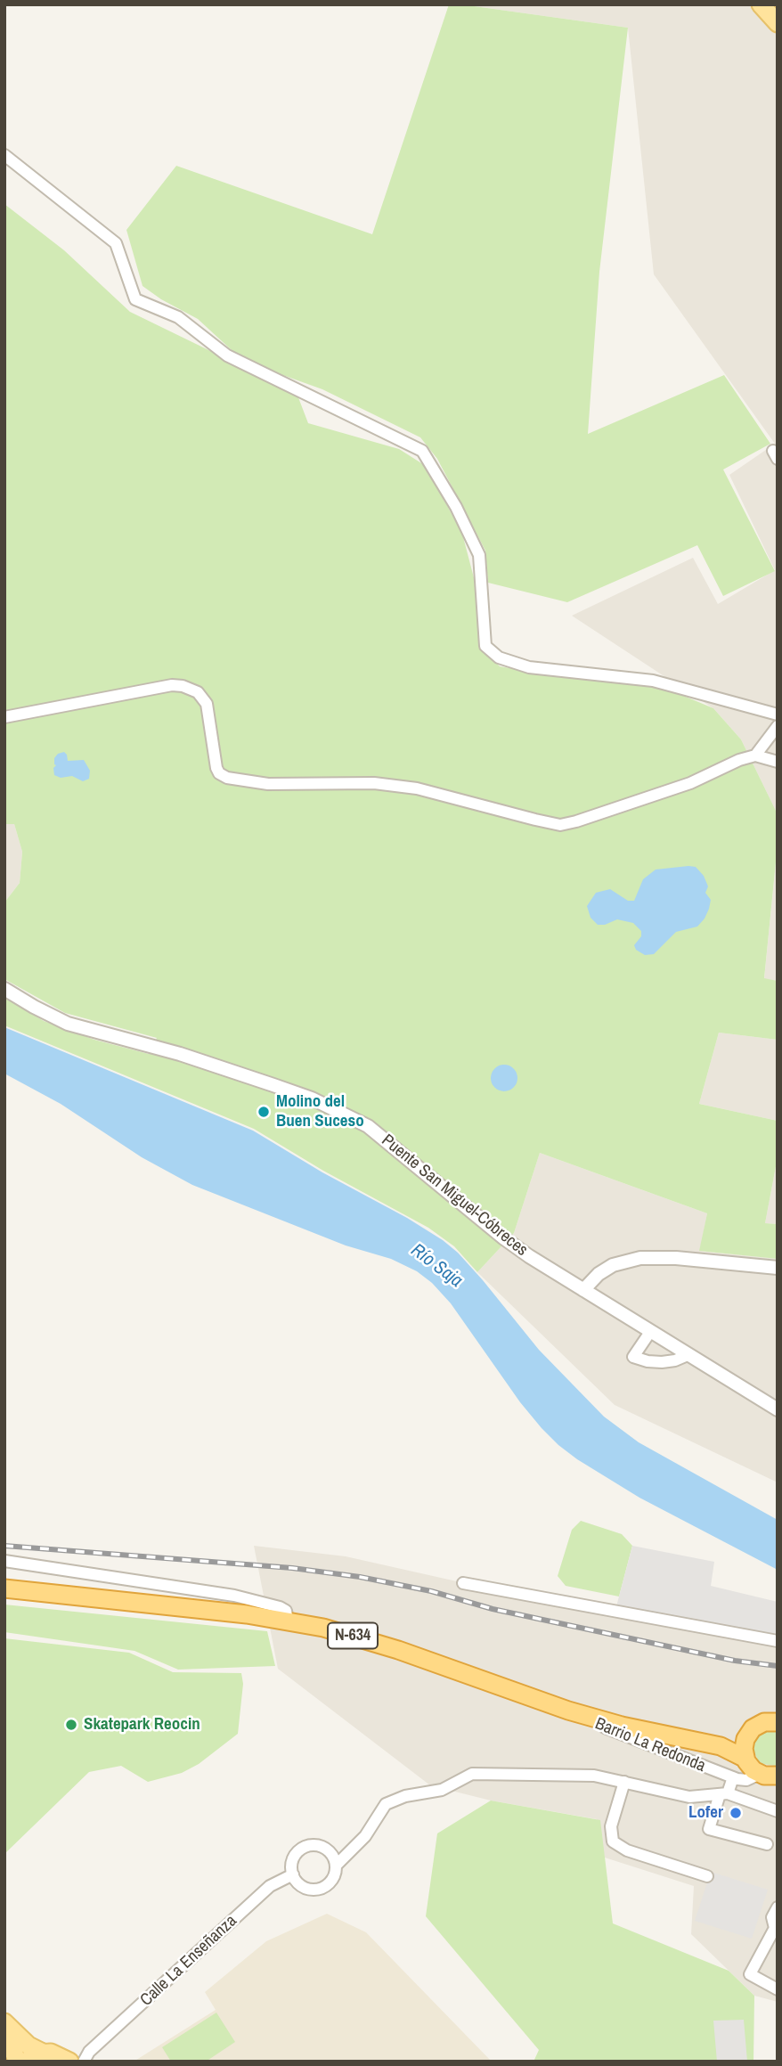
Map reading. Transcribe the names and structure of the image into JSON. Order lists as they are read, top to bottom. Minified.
{"streets":{"highway":["N-634"],"street":["Puente San Miguel-Cóbreces","Barrio La Redonda","Calle La Enseñanza"]},"crossings":[["N-634","Barrio La Redonda"]],"water":["Río Saja"],"places":["Molino del Buen Suceso","Skatepark Reocin","Lofer"]}
